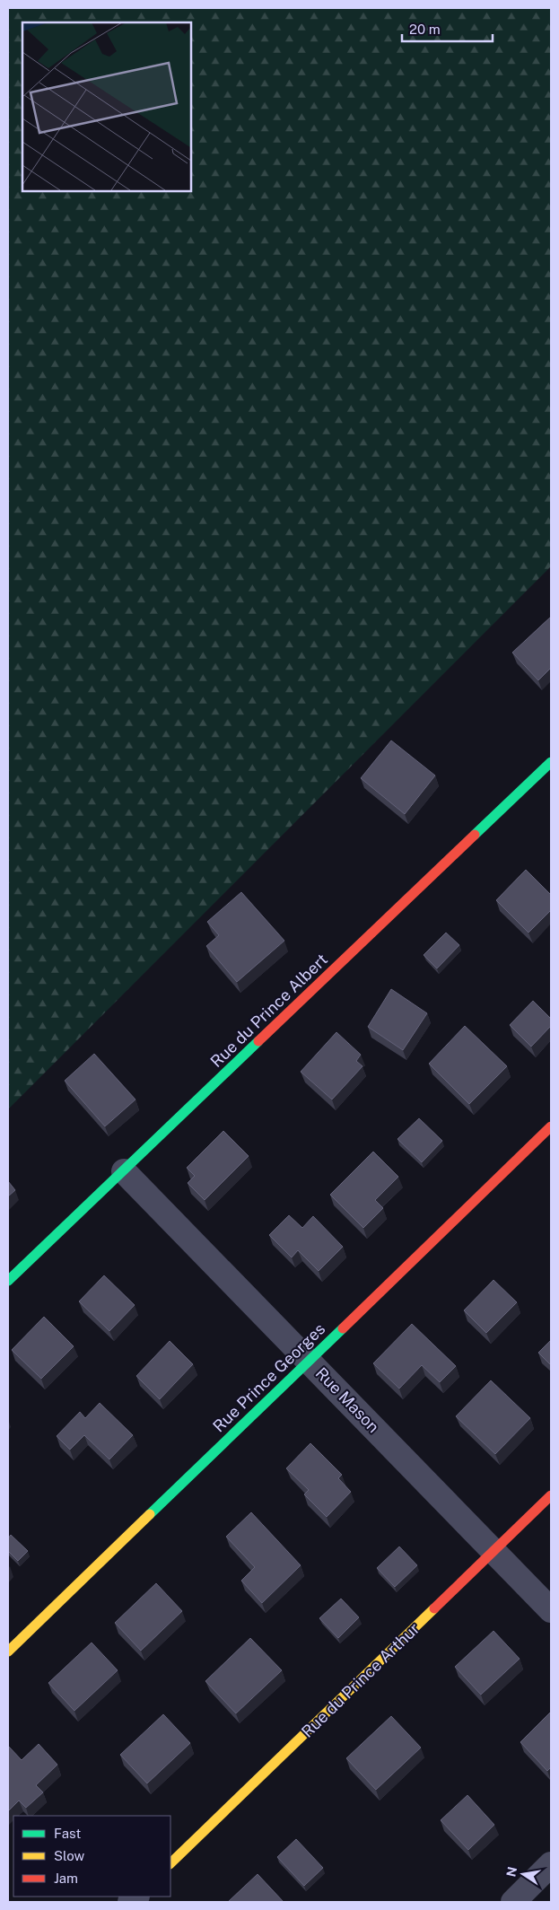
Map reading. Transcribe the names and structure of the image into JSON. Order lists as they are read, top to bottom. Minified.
{"streets":{"street":["Rue du Prince Albert","Rue Prince Georges","Rue Mason","Rue du Prince Arthur"]},"crossings":[["Rue du Prince Albert","Rue Mason"],["Rue Prince Georges","Rue Mason"],["Rue Mason","Rue du Prince Arthur"]],"legend":["Fast","Slow","Jam"],"scale_bar":"20 m","north":"left"}
